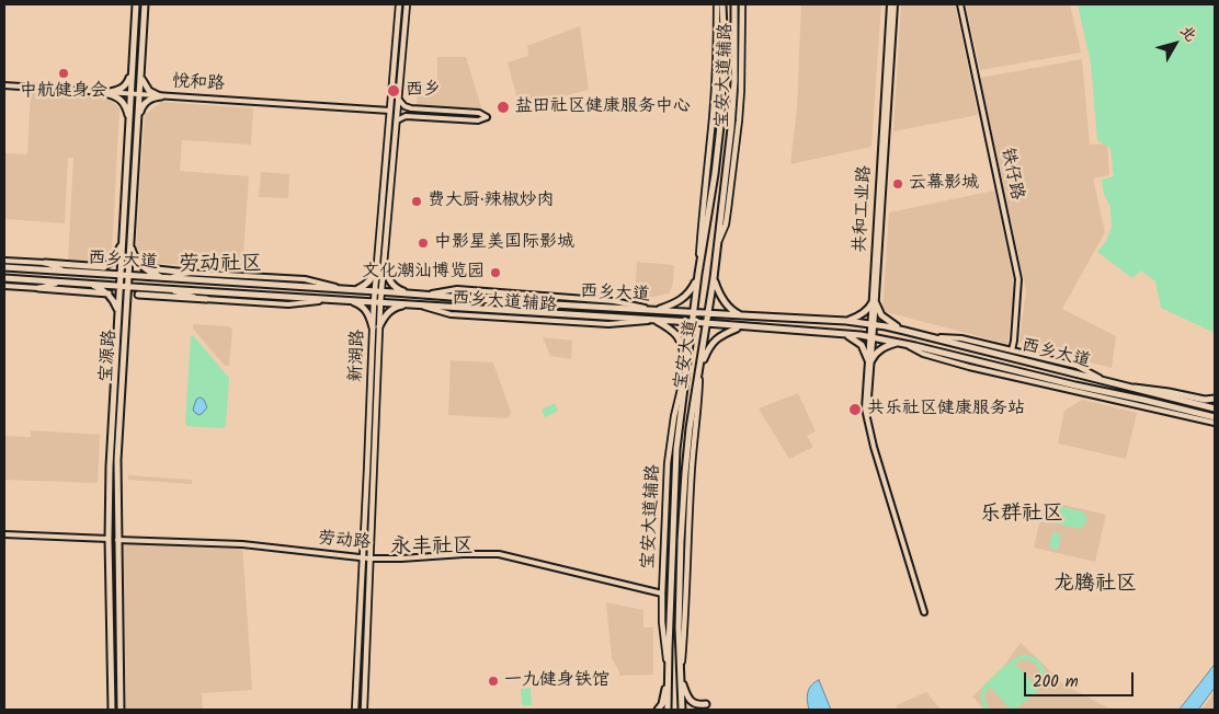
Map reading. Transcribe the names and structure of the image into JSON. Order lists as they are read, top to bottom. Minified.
{"streets":{"main road":["宝安大道辅路","西乡大道","宝安大道","宝源路","新湖路"],"street":["悦和路","铁仔路","共和工业路","劳动路"]},"crossings":[["宝安大道辅路","宝安大道"],["宝安大道辅路","劳动路"],["悦和路","宝源路"],["悦和路","新湖路"],["共和工业路","西乡大道"],["西乡大道","宝安大道"],["西乡大道","宝源路"],["西乡大道","新湖路"],["宝源路","劳动路"],["新湖路","劳动路"]],"districts":["劳动社区","乐群社区","永丰社区","龙腾社区"],"places":["中航健身会","西乡","盐田社区健康服务中心","云幕影城","费大厨·辣椒炒肉","中影星美国际影城","文化潮汕博览园","共乐社区健康服务站","一九健身铁馆"],"scale_bar":"200 m","north":"top right"}
